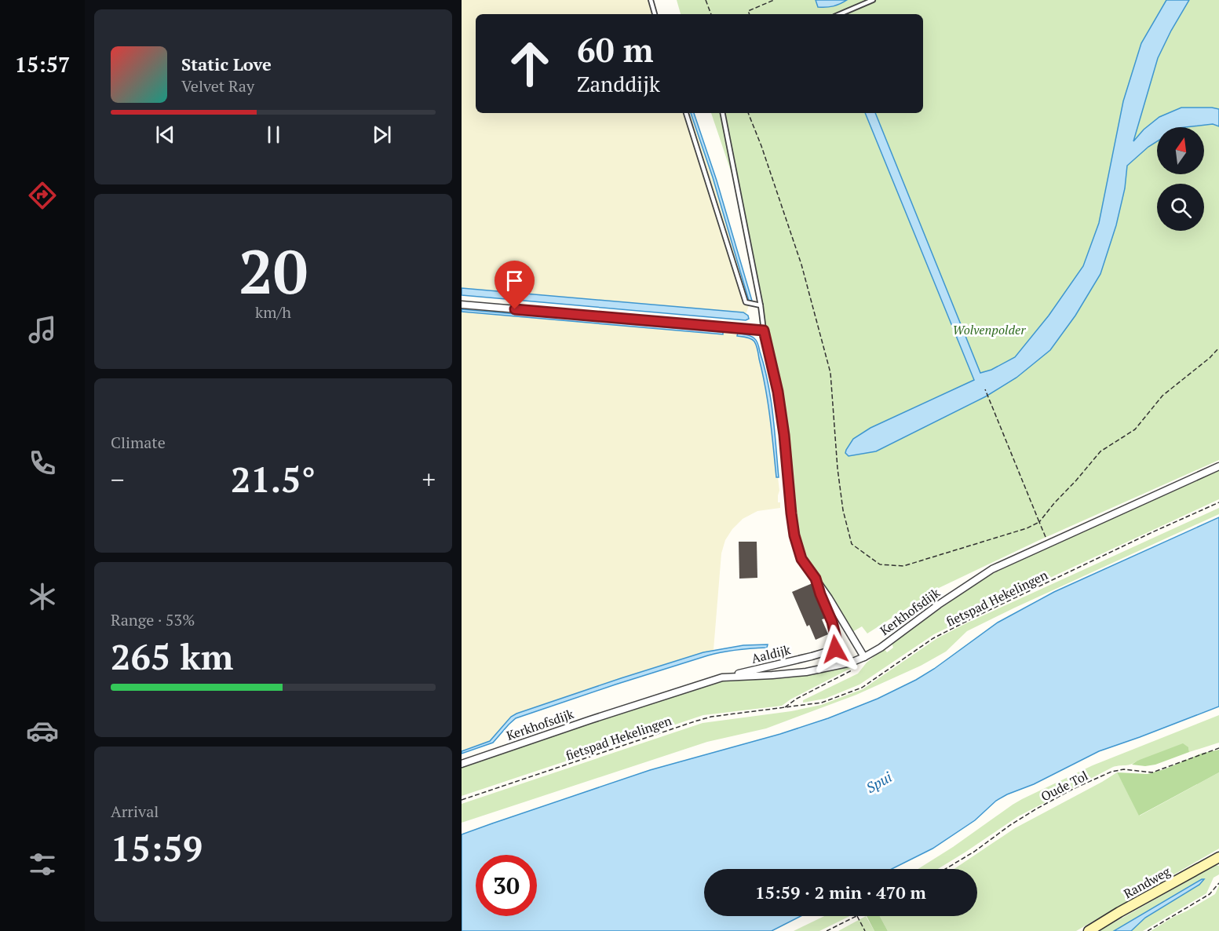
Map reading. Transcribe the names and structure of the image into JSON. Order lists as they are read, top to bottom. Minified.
{"streets":{"street":["Kerkhofsdijk","Aaldijk","Randweg"],"path":["fietspad Hekelingen","Oude Tol"]},"crossings":[["fietspad Hekelingen","Kerkhofsdijk"],["Kerkhofsdijk","Aaldijk"]],"water":["Spui"],"parks":["Wolvenpolder"],"north":"top","page":{"tabs":"15:57","turn":["60 m","Zanddijk"],"song":["Static Love","Velvet Ray"],"tile":[["20","km/h"],"Climate",["Range · 53%","265 km"],["Arrival","15:59"]],"heat":["−","21.5°","+"],"limit":"30","trip":"15:59 · 2 min · 470 m"}}
